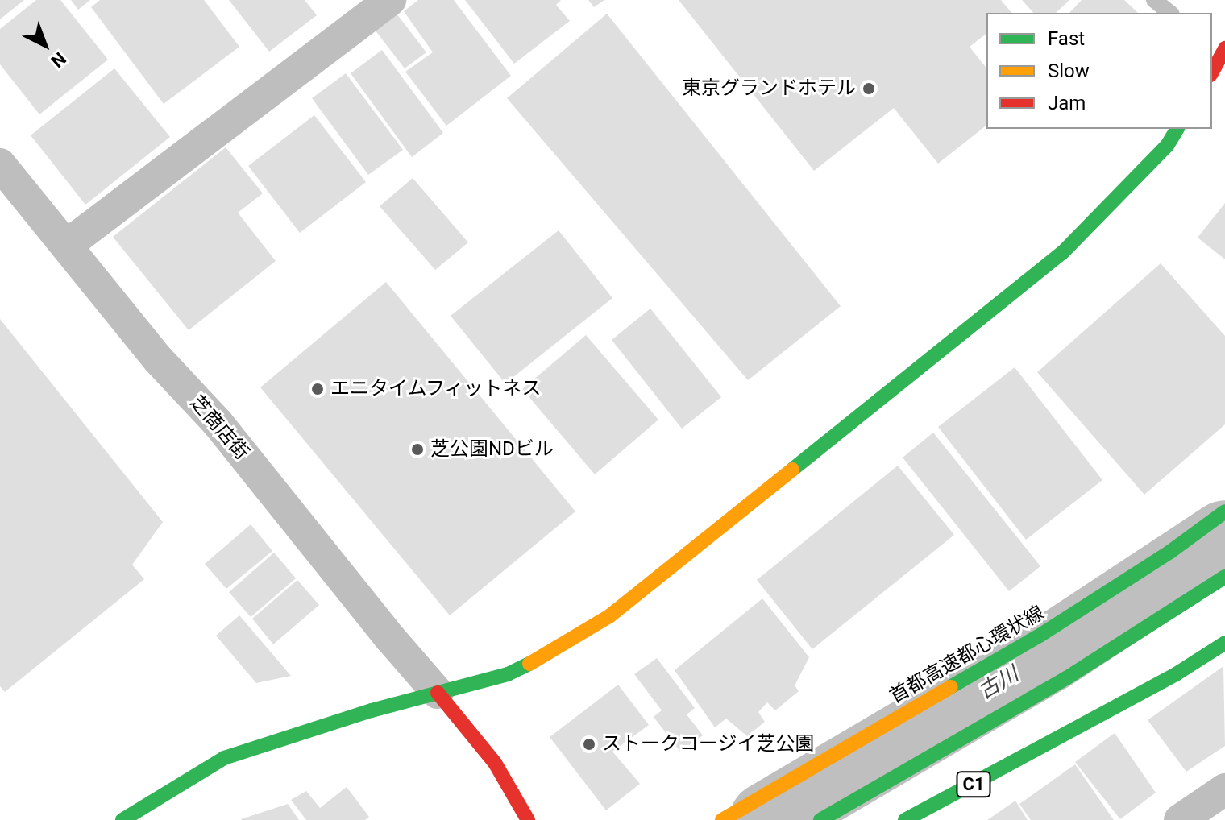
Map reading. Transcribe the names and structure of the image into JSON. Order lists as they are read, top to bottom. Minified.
{"streets":{"main road":["首都高速都心環状線","C1"],"street":["芝商店街"]},"water":["古川"],"places":["東京グランドホテル","エニタイムフィットネス","芝公園NDビル","ストークコージイ芝公園"],"legend":["Fast","Slow","Jam"],"north":"bottom right"}
